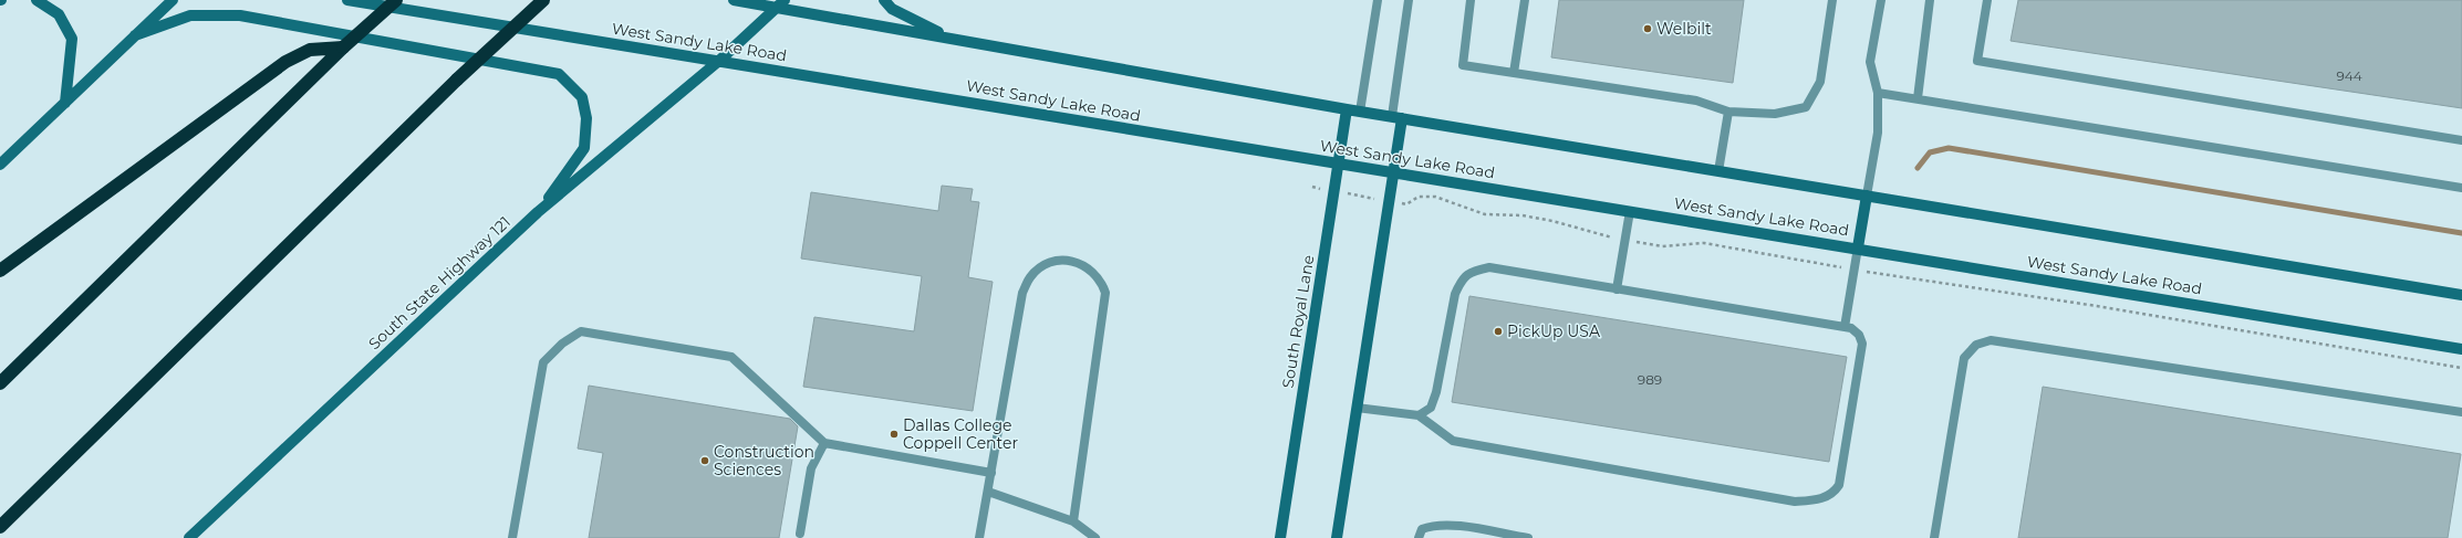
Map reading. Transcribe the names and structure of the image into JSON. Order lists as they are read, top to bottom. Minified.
{"streets":{"main road":["West Sandy Lake Road","South State Highway 121","South Royal Lane"]},"crossings":[["West Sandy Lake Road","South State Highway 121"],["West Sandy Lake Road","South Royal Lane"]],"places":["Welbilt","PickUp USA","Dallas College Coppell Center","Construction Sciences"],"house_numbers":["944","989"]}
